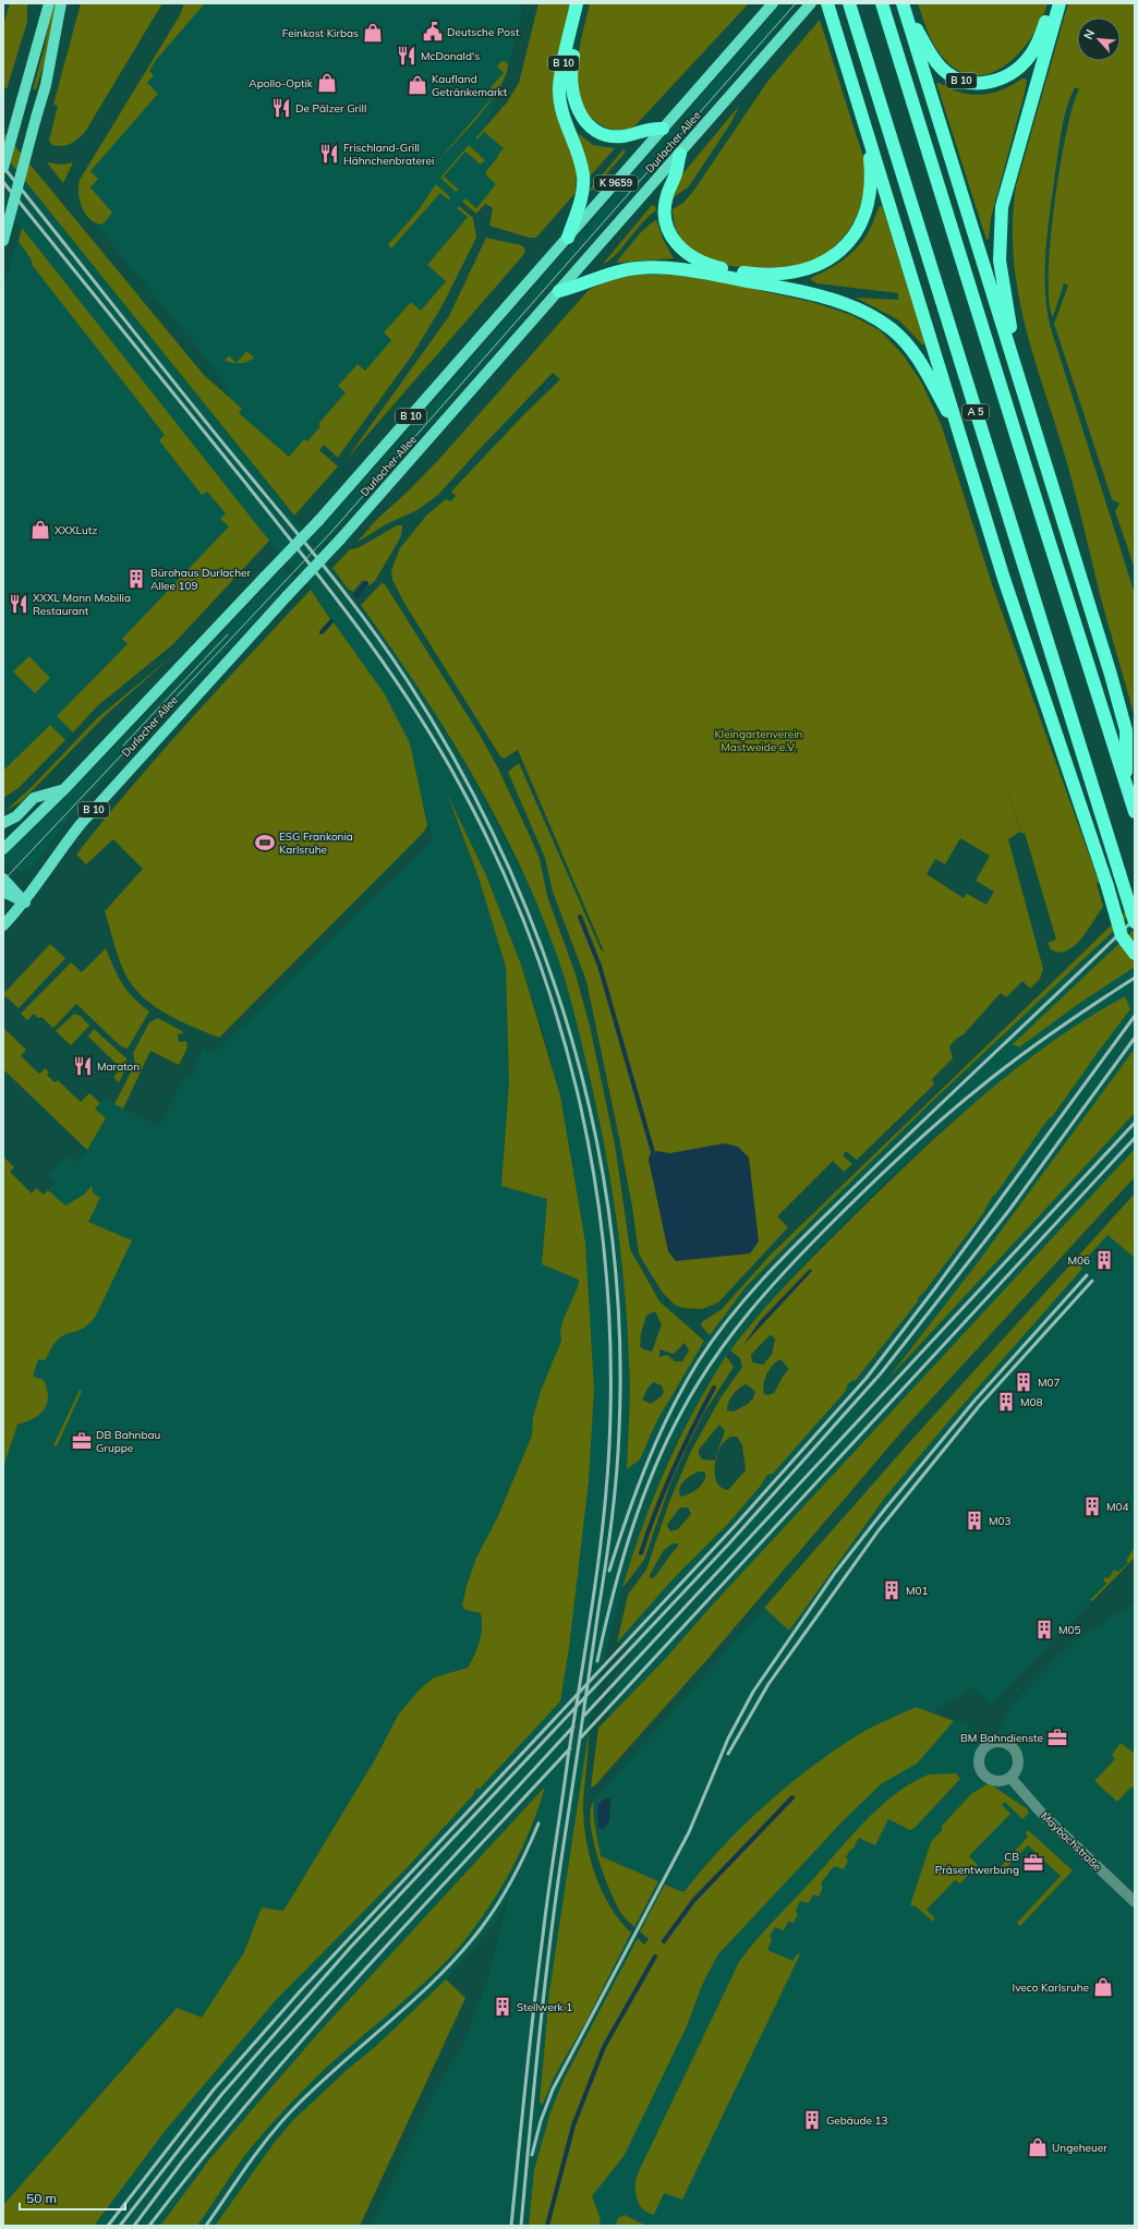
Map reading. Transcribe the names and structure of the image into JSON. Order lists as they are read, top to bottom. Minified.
{"streets":{"highway":["B 10","A 5"],"main road":["Durlacher Allee","K 9659"],"street":["Maybachstraße"]},"crossings":[["B 10","Durlacher Allee"]],"parks":["Kleingartenverein Mastweide e.V."],"places":{"public building":["Deutsche Post"],"shop":["Feinkost Kirbas","Apollo-Optik","Kaufland Getränkemarkt","XXXLutz","Iveco Karlsruhe","Ungeheuer"],"restaurant":["McDonald's","De Pälzer Grill","Frischland-Grill Hähnchenbraterei","XXXL Mann Mobilia Restaurant","Maraton"],"building":["Bürohaus Durlacher Allee 109","M06","M07","M08","M04","M03","M01","M05","Stellwerk 1","Gebäude 13"],"sports":["ESG Frankonia Karlsruhe"],"office":["DB Bahnbau Gruppe","BM Bahndienste","CB Präsentwerbung"]},"scale_bar":"50 m","north":"top left"}
